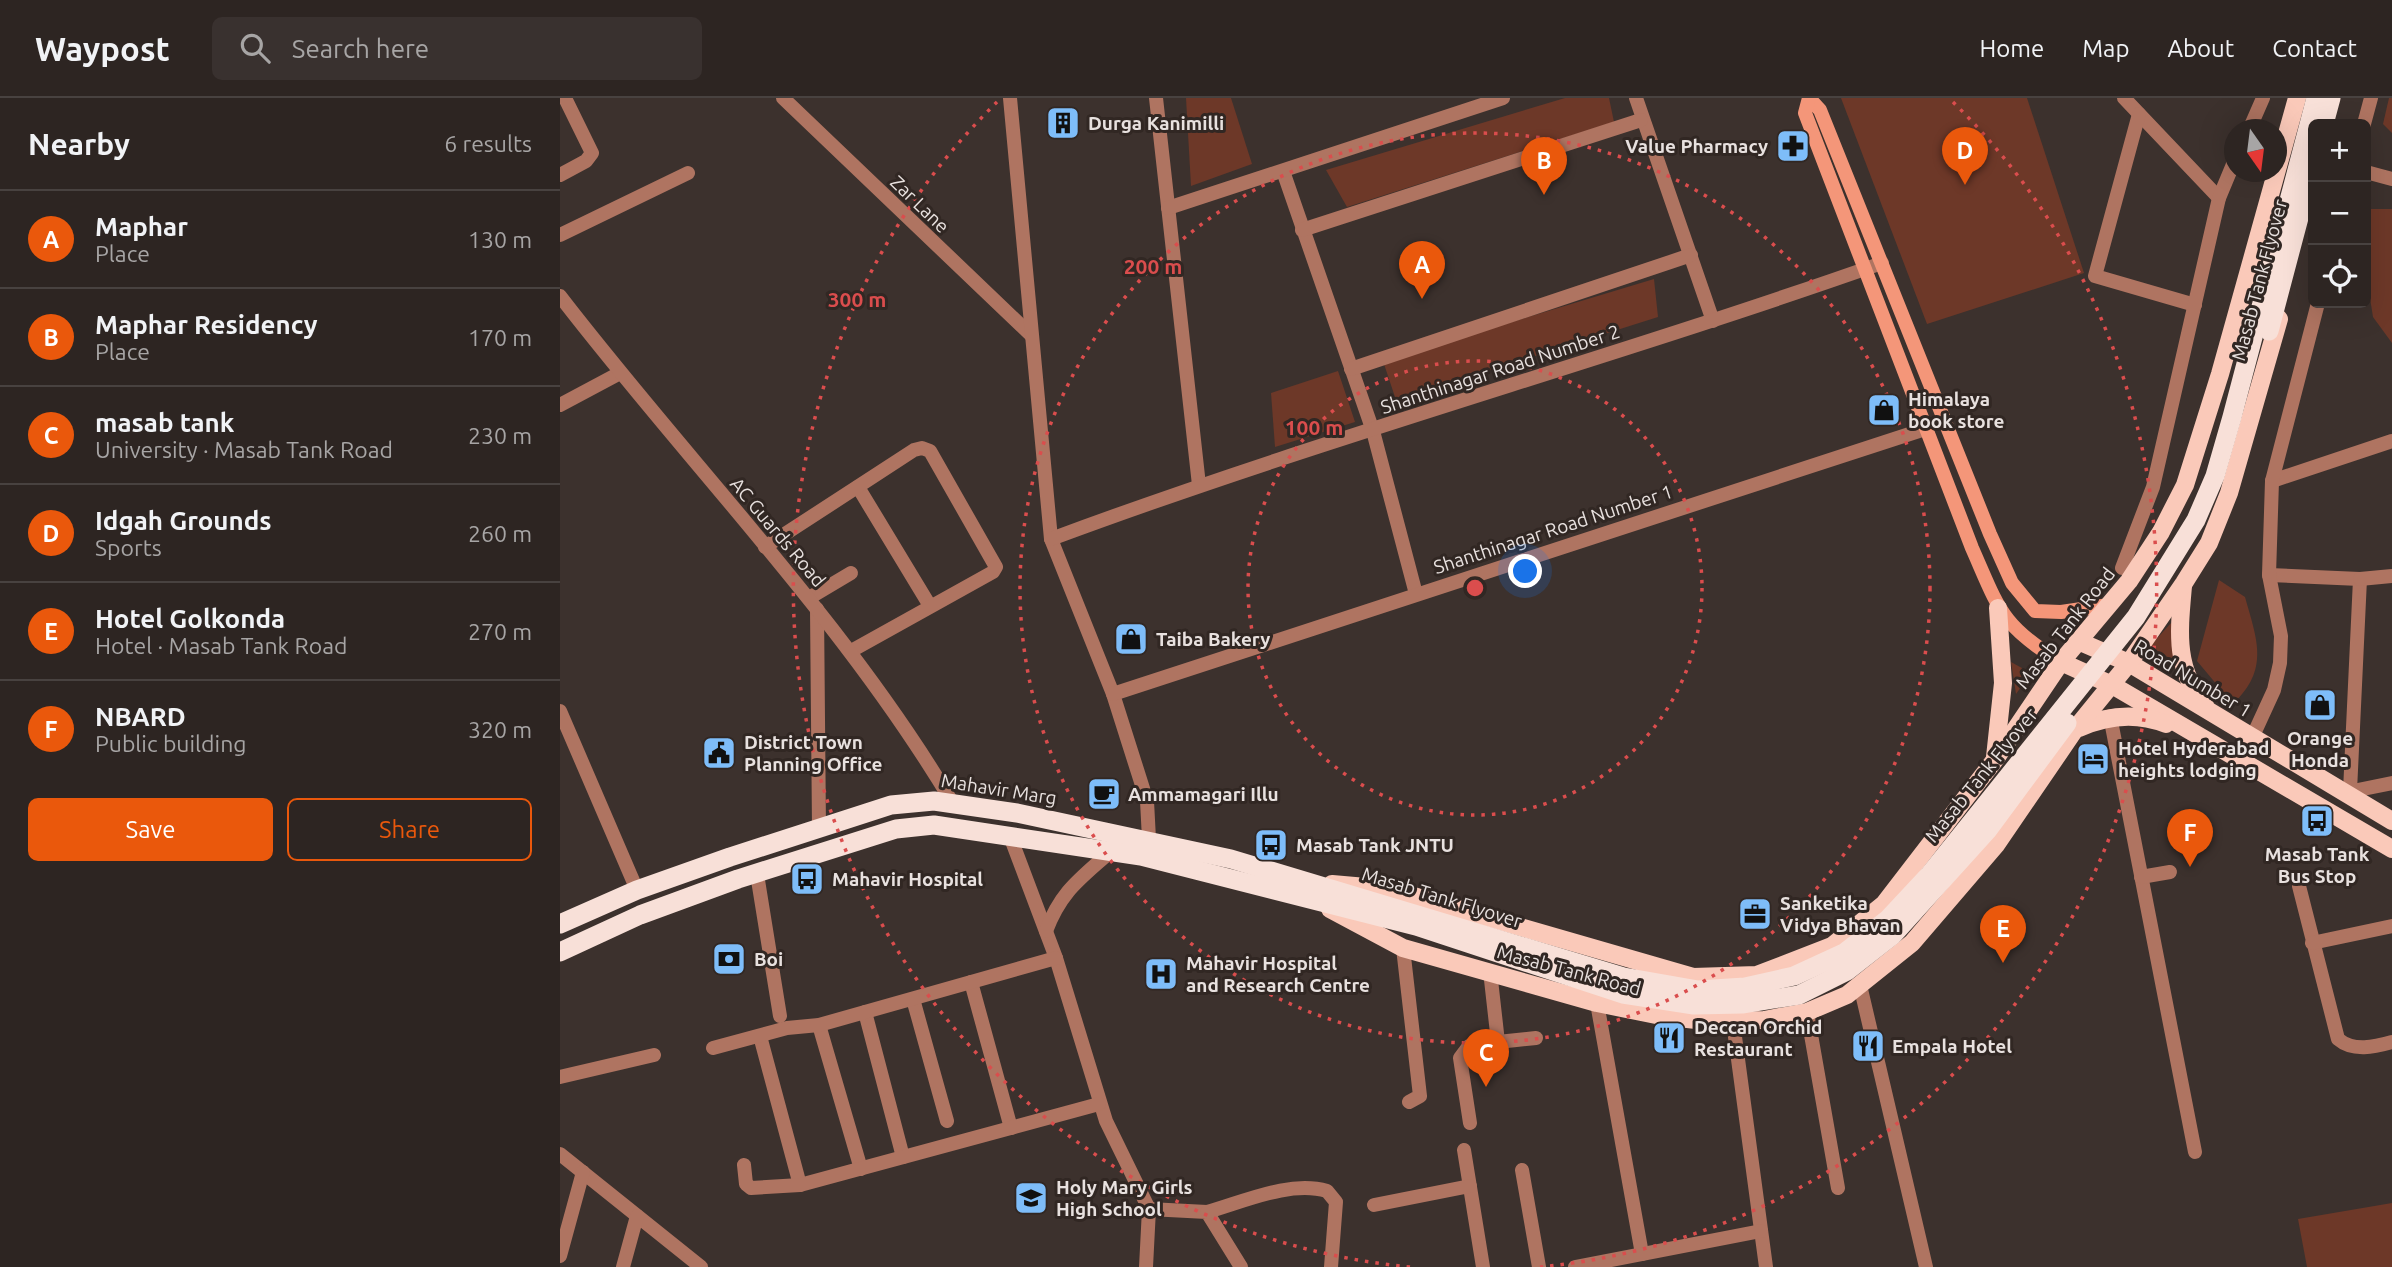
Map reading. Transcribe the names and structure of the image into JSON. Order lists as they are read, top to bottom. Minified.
{"streets":{"highway":["Masab Tank Flyover","Mahavir Marg"],"main road":["Masab Tank Road","Road Number 1"],"street":["Zar Lane","Shanthinagar Road Number 2","Shanthinagar Road Number 1","AC Guards Road"]},"crossings":[["Masab Tank Flyover","Masab Tank Road"],["Masab Tank Flyover","Mahavir Marg"],["AC Guards Road","Mahavir Marg"],["Masab Tank Road","Road Number 1"],["Masab Tank Road","Mahavir Marg"]],"places":{"building":["Durga Kanimilli"],"pharmacy":["Value Pharmacy"],"shop":["Himalaya book store","Taiba Bakery","Orange Honda"],"public building":["District Town Planning Office"],"hotel":["Hotel Hyderabad heights lodging"],"cafe":["Ammamagari Illu"],"bus stop":["Masab Tank Bus Stop","Masab Tank JNTU","Mahavir Hospital"],"office":["Sanketika Vidya Bhavan"],"bank":["Boi"],"hospital":["Mahavir Hospital and Research Centre"],"restaurant":["Deccan Orchid Restaurant","Empala Hotel"],"school or university":["Holy Mary Girls High School"]},"north":"bottom","page":{"header":"Waypost","search":"Search here","nav":["Home","Map","About","Contact"],"heading":["Nearby","6 results"],"map_buttons":["+","−"],"pins":["D","B","A","F","E","C"],"list":[{"mark":"A","name":"Maphar","note":"Place","value":"130 m"},{"mark":"B","name":"Maphar Residency","note":"Place","value":"170 m"},{"mark":"C","name":"masab tank","note":"University · Masab Tank Road","value":"230 m"},{"mark":"D","name":"Idgah Grounds","note":"Sports","value":"260 m"},{"mark":"E","name":"Hotel Golkonda","note":"Hotel · Masab Tank Road","value":"270 m"},{"mark":"F","name":"NBARD","note":"Public building","value":"320 m"}],"buttons":["Save","Share"]},"rings":["200 m","300 m","100 m"]}
